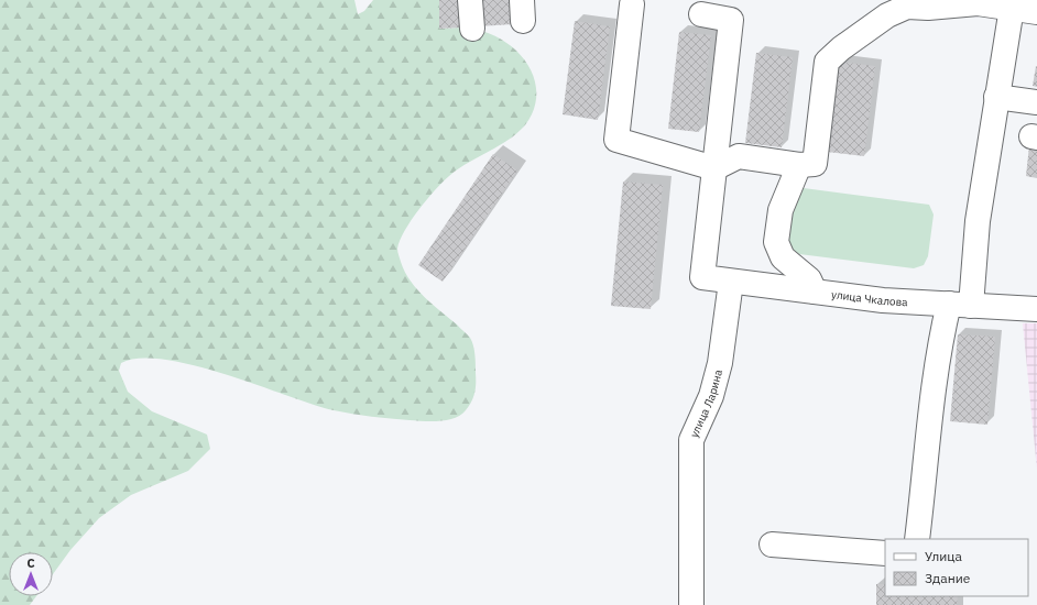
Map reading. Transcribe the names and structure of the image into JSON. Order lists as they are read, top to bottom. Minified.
{"streets":{"street":["улица Чкалова","улица Ларина"]},"crossings":[["улица Чкалова","улица Ларина"]],"legend":["Улица","Здание"],"north":"top"}
